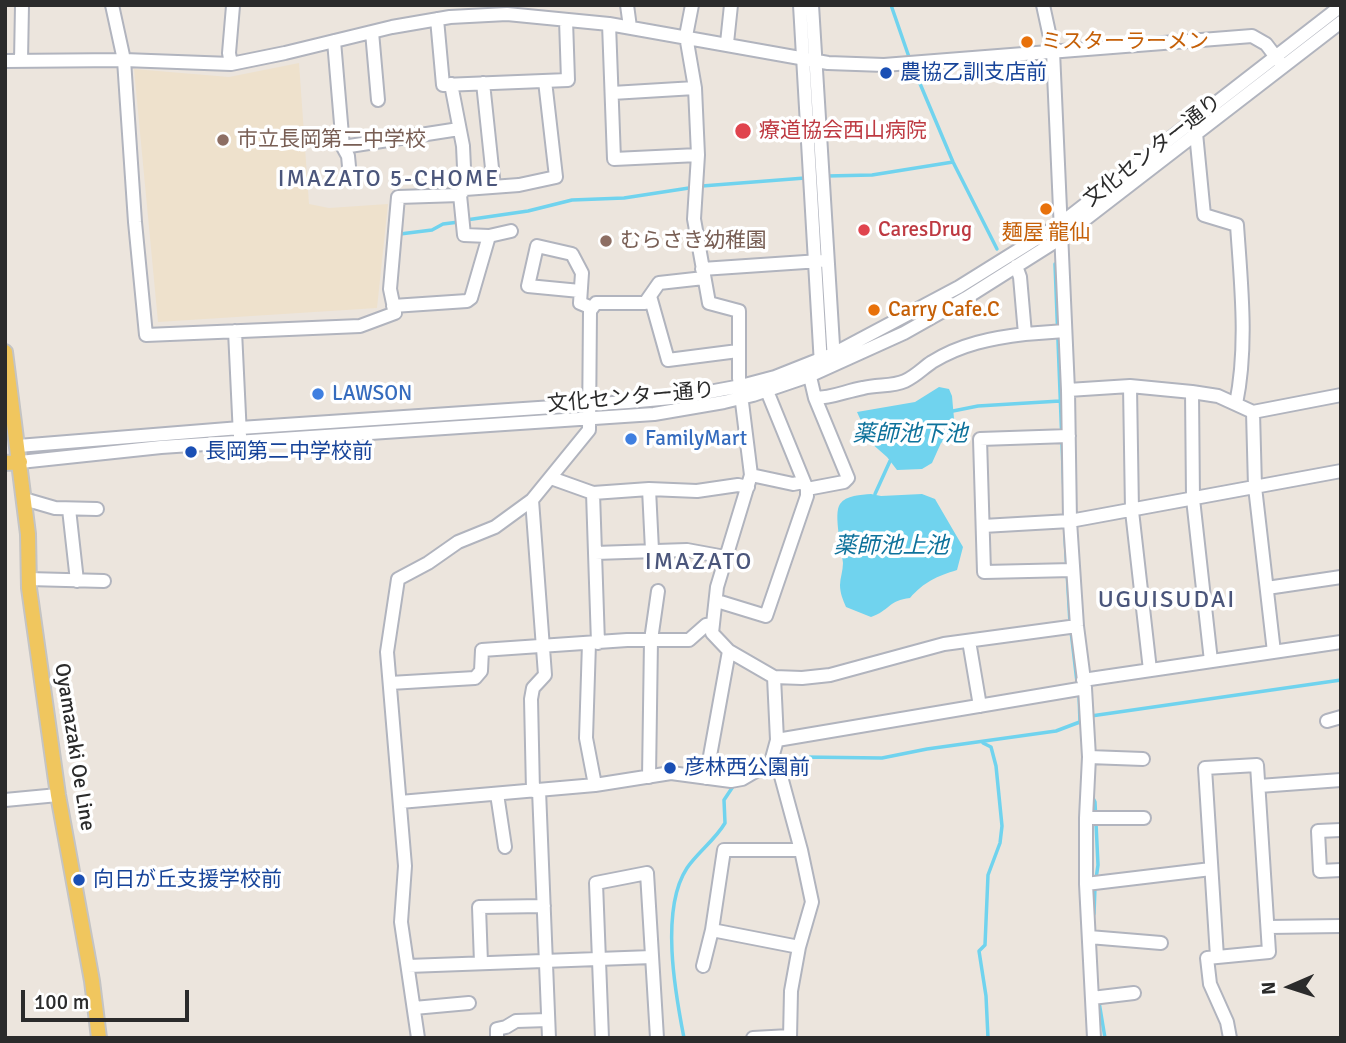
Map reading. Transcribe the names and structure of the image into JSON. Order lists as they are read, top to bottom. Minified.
{"streets":{"main road":["Oyamazaki Oe Line"],"street":["文化センター通り"]},"crossings":[["文化センター通り","Oyamazaki Oe Line"]],"districts":["IMAZATO 5-CHOME","IMAZATO","UGUISUDAI"],"water":["薬師池下池","薬師池上池"],"places":["ミスターラーメン","農協乙訓支店前","療道協会西山病院","市立長岡第二中学校","麺屋 龍仙","CaresDrug","むらさき幼稚園","Carry Cafe.C","LAWSON","FamilyMart","長岡第二中学校前","彦林西公園前","向日が丘支援学校前"],"scale_bar":"100 m","north":"left"}
